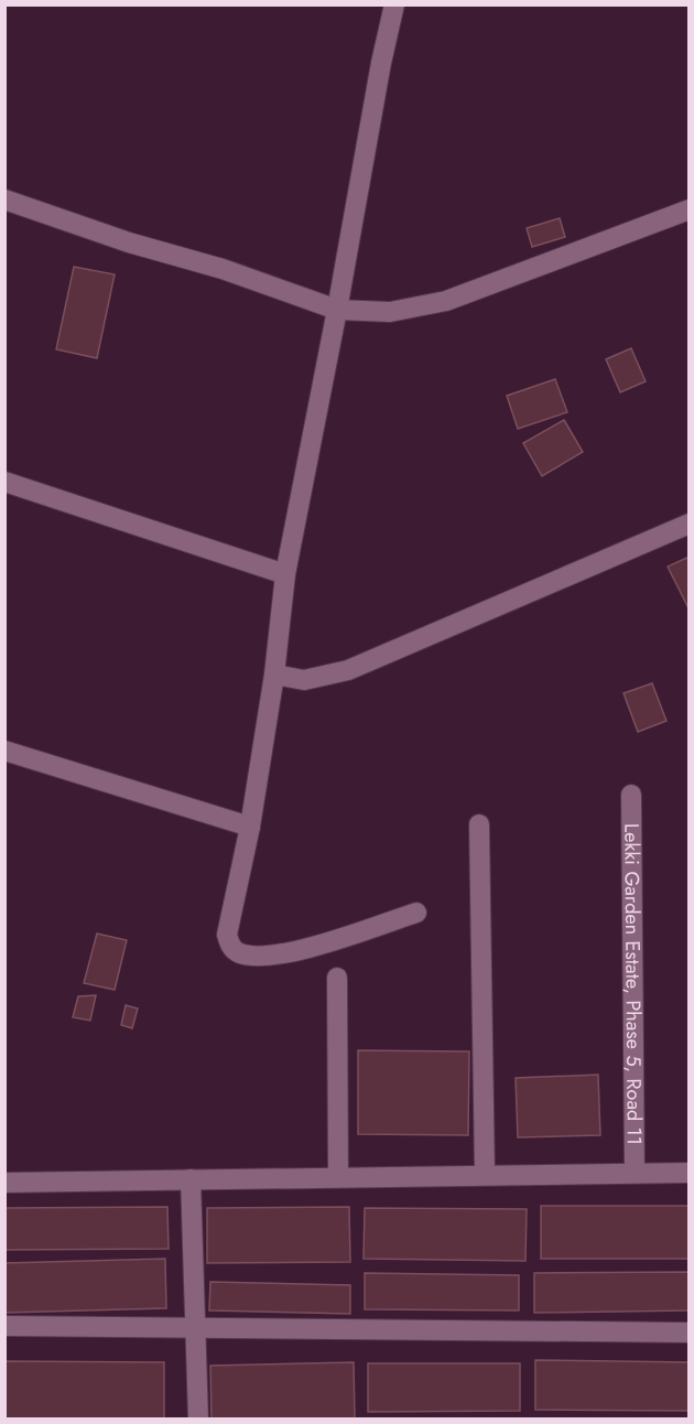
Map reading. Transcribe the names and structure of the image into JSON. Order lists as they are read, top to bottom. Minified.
{"streets":{"street":["Lekki Garden Estate, Phase 5, Road 11"]}}
